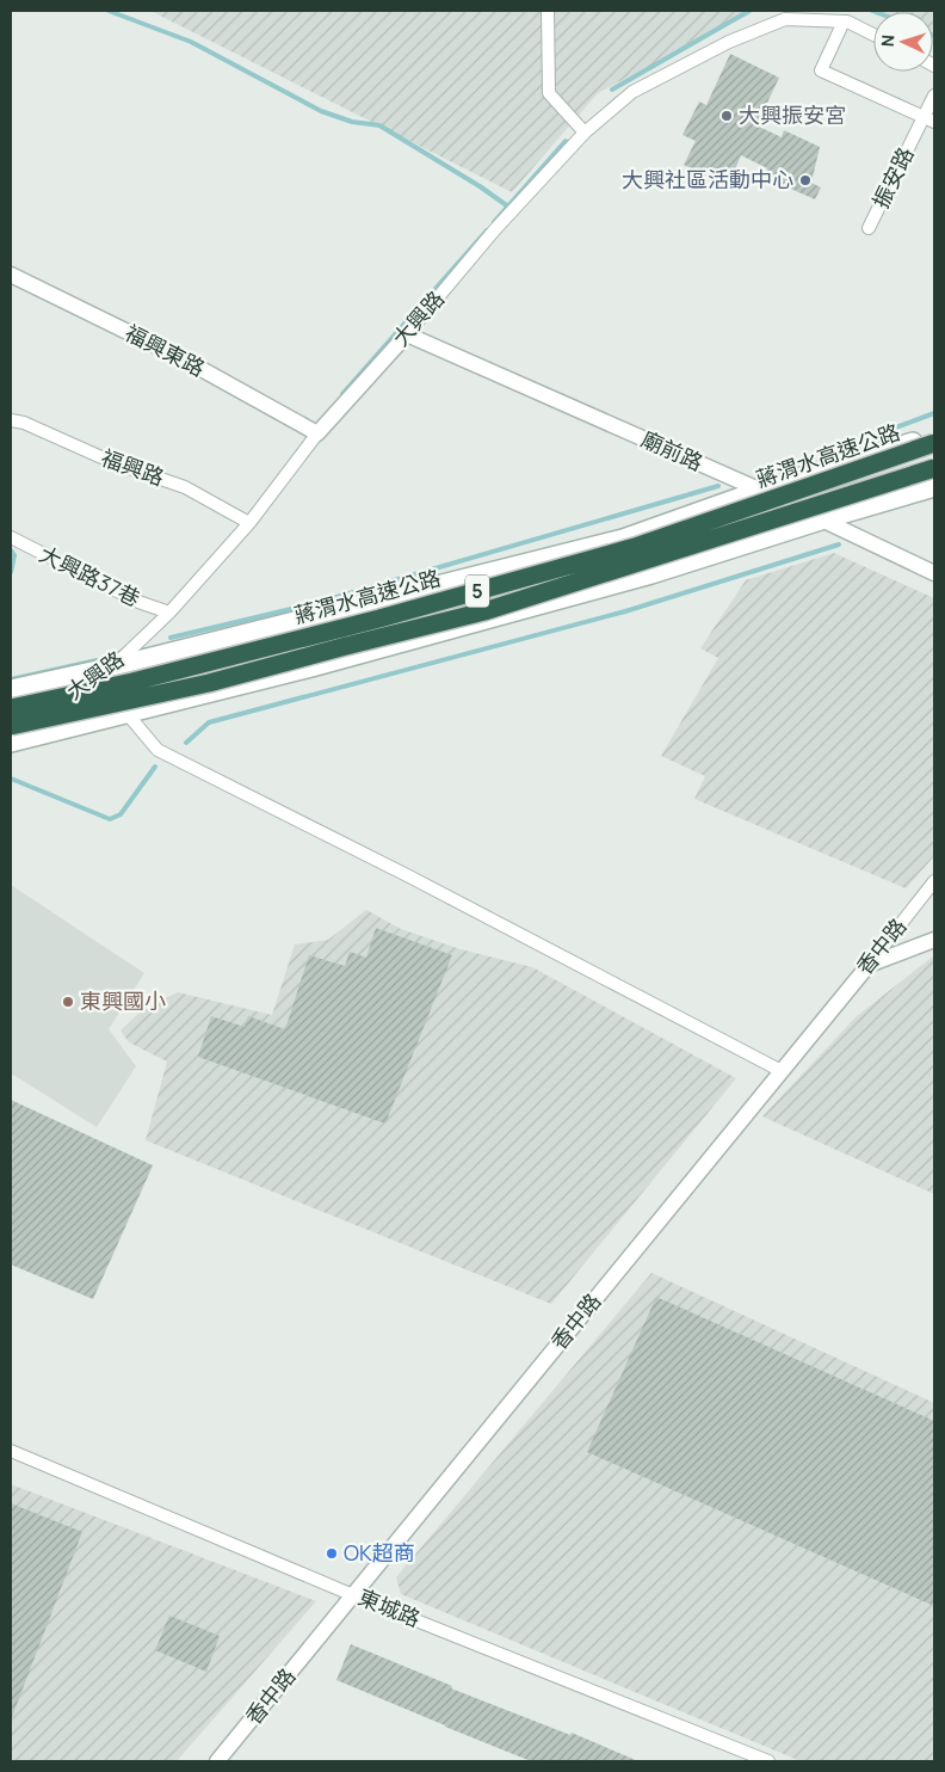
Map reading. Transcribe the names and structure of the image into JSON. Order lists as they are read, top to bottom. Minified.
{"streets":{"highway":["蔣渭水高速公路","5"],"street":["振安路","大興路","福興東路","廟前路","福興路","大興路37巷","香中路","東城路"]},"crossings":[["大興路","福興東路"],["大興路","廟前路"],["大興路","福興路"],["大興路","大興路37巷"],["香中路","東城路"]],"places":["大興振安宮","大興社區活動中心","東興國小","OK超商"],"north":"left"}
